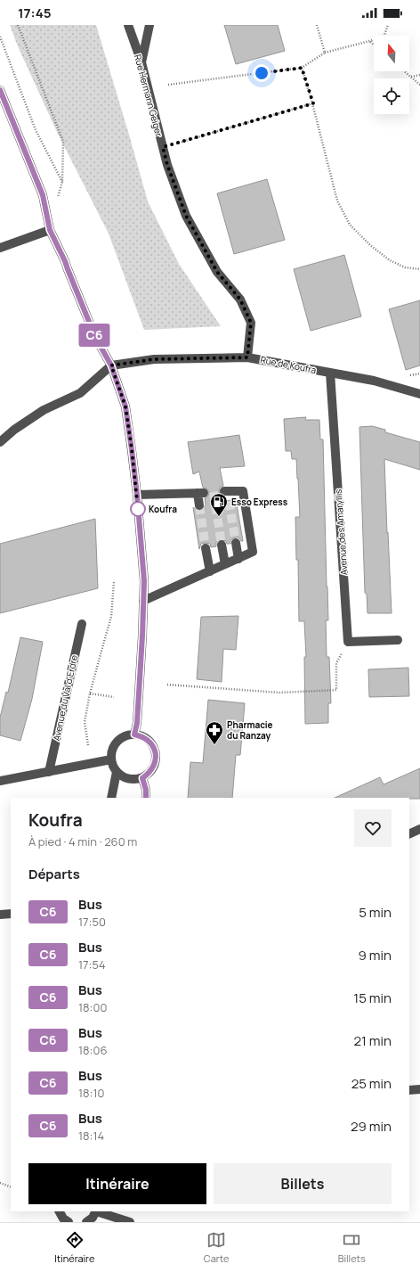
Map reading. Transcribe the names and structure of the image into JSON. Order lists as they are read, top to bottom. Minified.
{"streets":{"street":["Rue Hermann Geiger","Rue de Koufra","Avenue des Amaryllis","Avenue du Val d'Erdre"]},"crossings":[["Rue Hermann Geiger","Rue de Koufra"],["Rue de Koufra","Avenue des Amaryllis"]],"places":{"other":["Koufra"],"fuel station":["Esso Express"],"pharmacy":["Pharmacie du Ranzay"]},"lines":["bus line C6"],"north":"top","page":{"status":"17:45","on_map":"C6","heading":[["Koufra","À pied · 4 min · 260 m"],"Départs"],"list":[{"mark":"C6","name":"Bus","note":"17:50","value":"5 min"},{"mark":"C6","name":"Bus","note":"17:54","value":"9 min"},{"mark":"C6","name":"Bus","note":"18:00","value":"15 min"},{"mark":"C6","name":"Bus","note":"18:06","value":"21 min"},{"mark":"C6","name":"Bus","note":"18:10","value":"25 min"},{"mark":"C6","name":"Bus","note":"18:14","value":"29 min"}],"buttons":["Itinéraire","Billets"],"tabs":["Itinéraire","Carte","Billets"]}}
